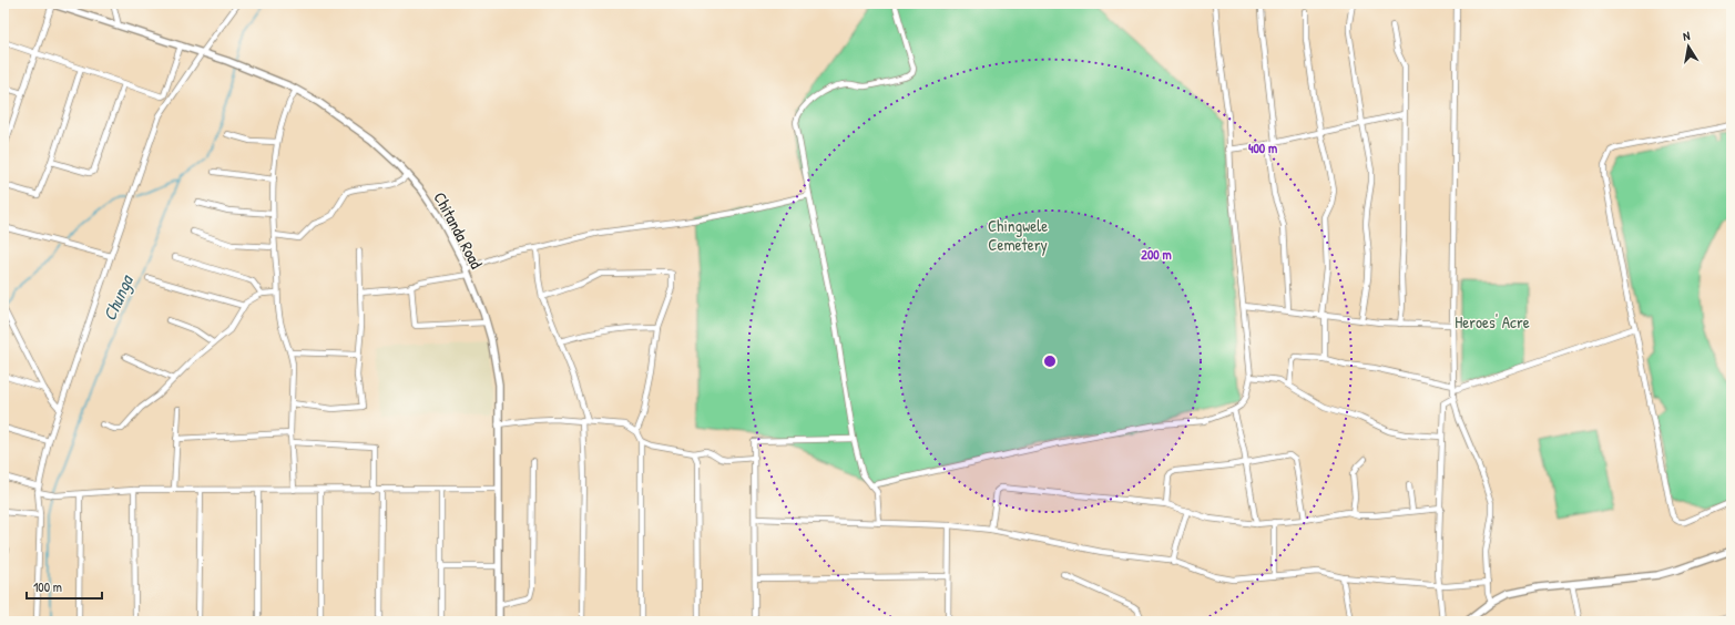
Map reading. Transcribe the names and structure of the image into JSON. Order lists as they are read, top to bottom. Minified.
{"streets":{"street":["Chitanda Road"]},"water":["Chunga"],"parks":["Chingwele Cemetery","Heroes' Acre"],"scale_bar":"100 m","north":"top","rings":["400 m","200 m"]}
